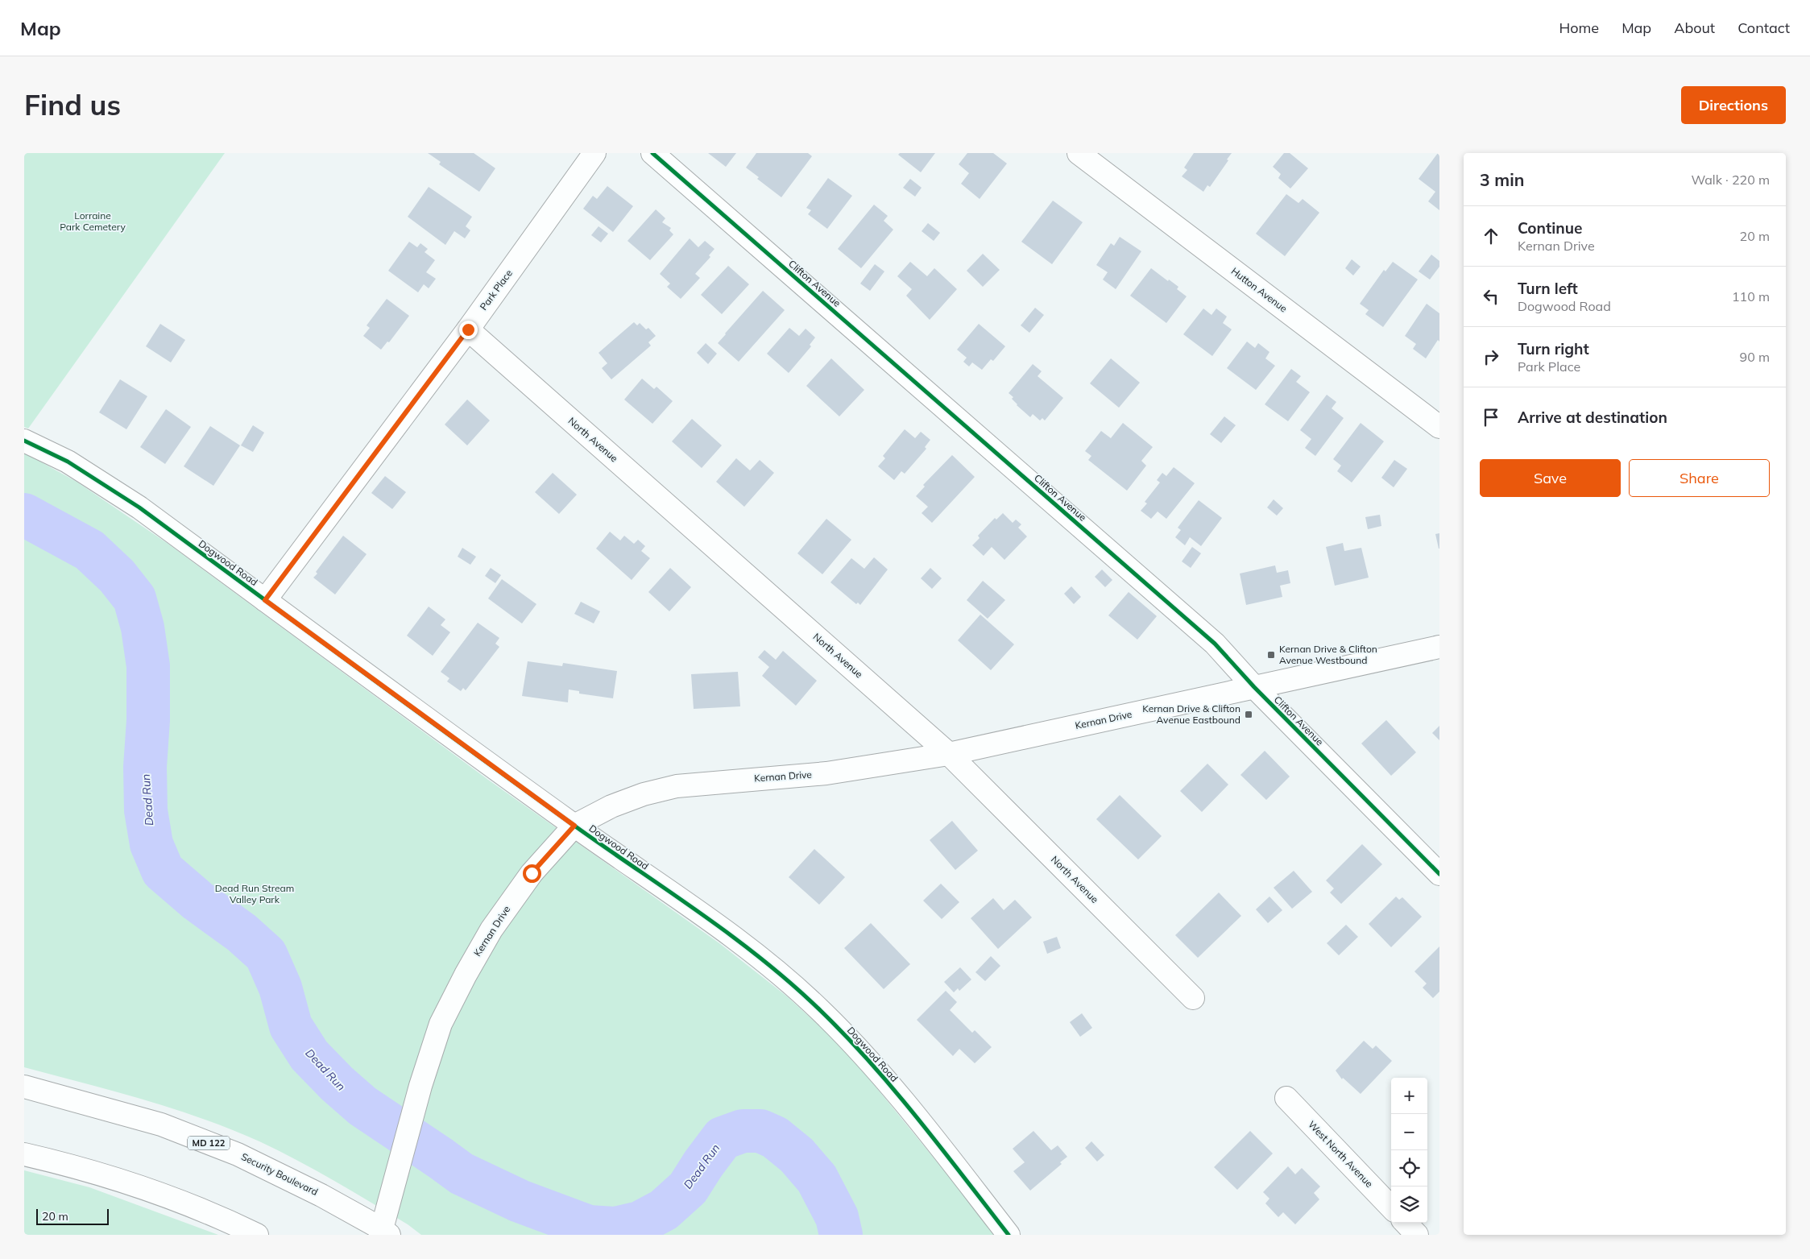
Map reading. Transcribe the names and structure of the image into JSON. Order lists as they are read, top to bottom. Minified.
{"streets":{"street":["Clifton Avenue","Park Place","Hutton Avenue","North Avenue","Dogwood Road","Kernan Drive","MD 122","West North Avenue","Security Boulevard"]},"crossings":[["Clifton Avenue","Kernan Drive"],["Park Place","North Avenue"],["Park Place","Dogwood Road"],["North Avenue","Kernan Drive"],["Dogwood Road","Kernan Drive"],["Kernan Drive","Security Boulevard"]],"water":["Dead Run"],"parks":["Lorraine Park Cemetery","Dead Run Stream Valley Park"],"places":{"transit":["Kernan Drive & Clifton Avenue Westbound","Kernan Drive & Clifton Avenue Eastbound"]},"scale_bar":"20 m","page":{"header":"Map","nav":["Home","Map","About","Contact"],"buttons":["Directions",["Save","Share"]],"title":"Find us","heading":["3 min","Walk · 220 m"],"list":[["Continue","Kernan Drive","20 m"],["Turn left","Dogwood Road","110 m"],["Turn right","Park Place","90 m"],"Arrive at destination"],"map_buttons":["+","−"],"scale":"20 m"}}
